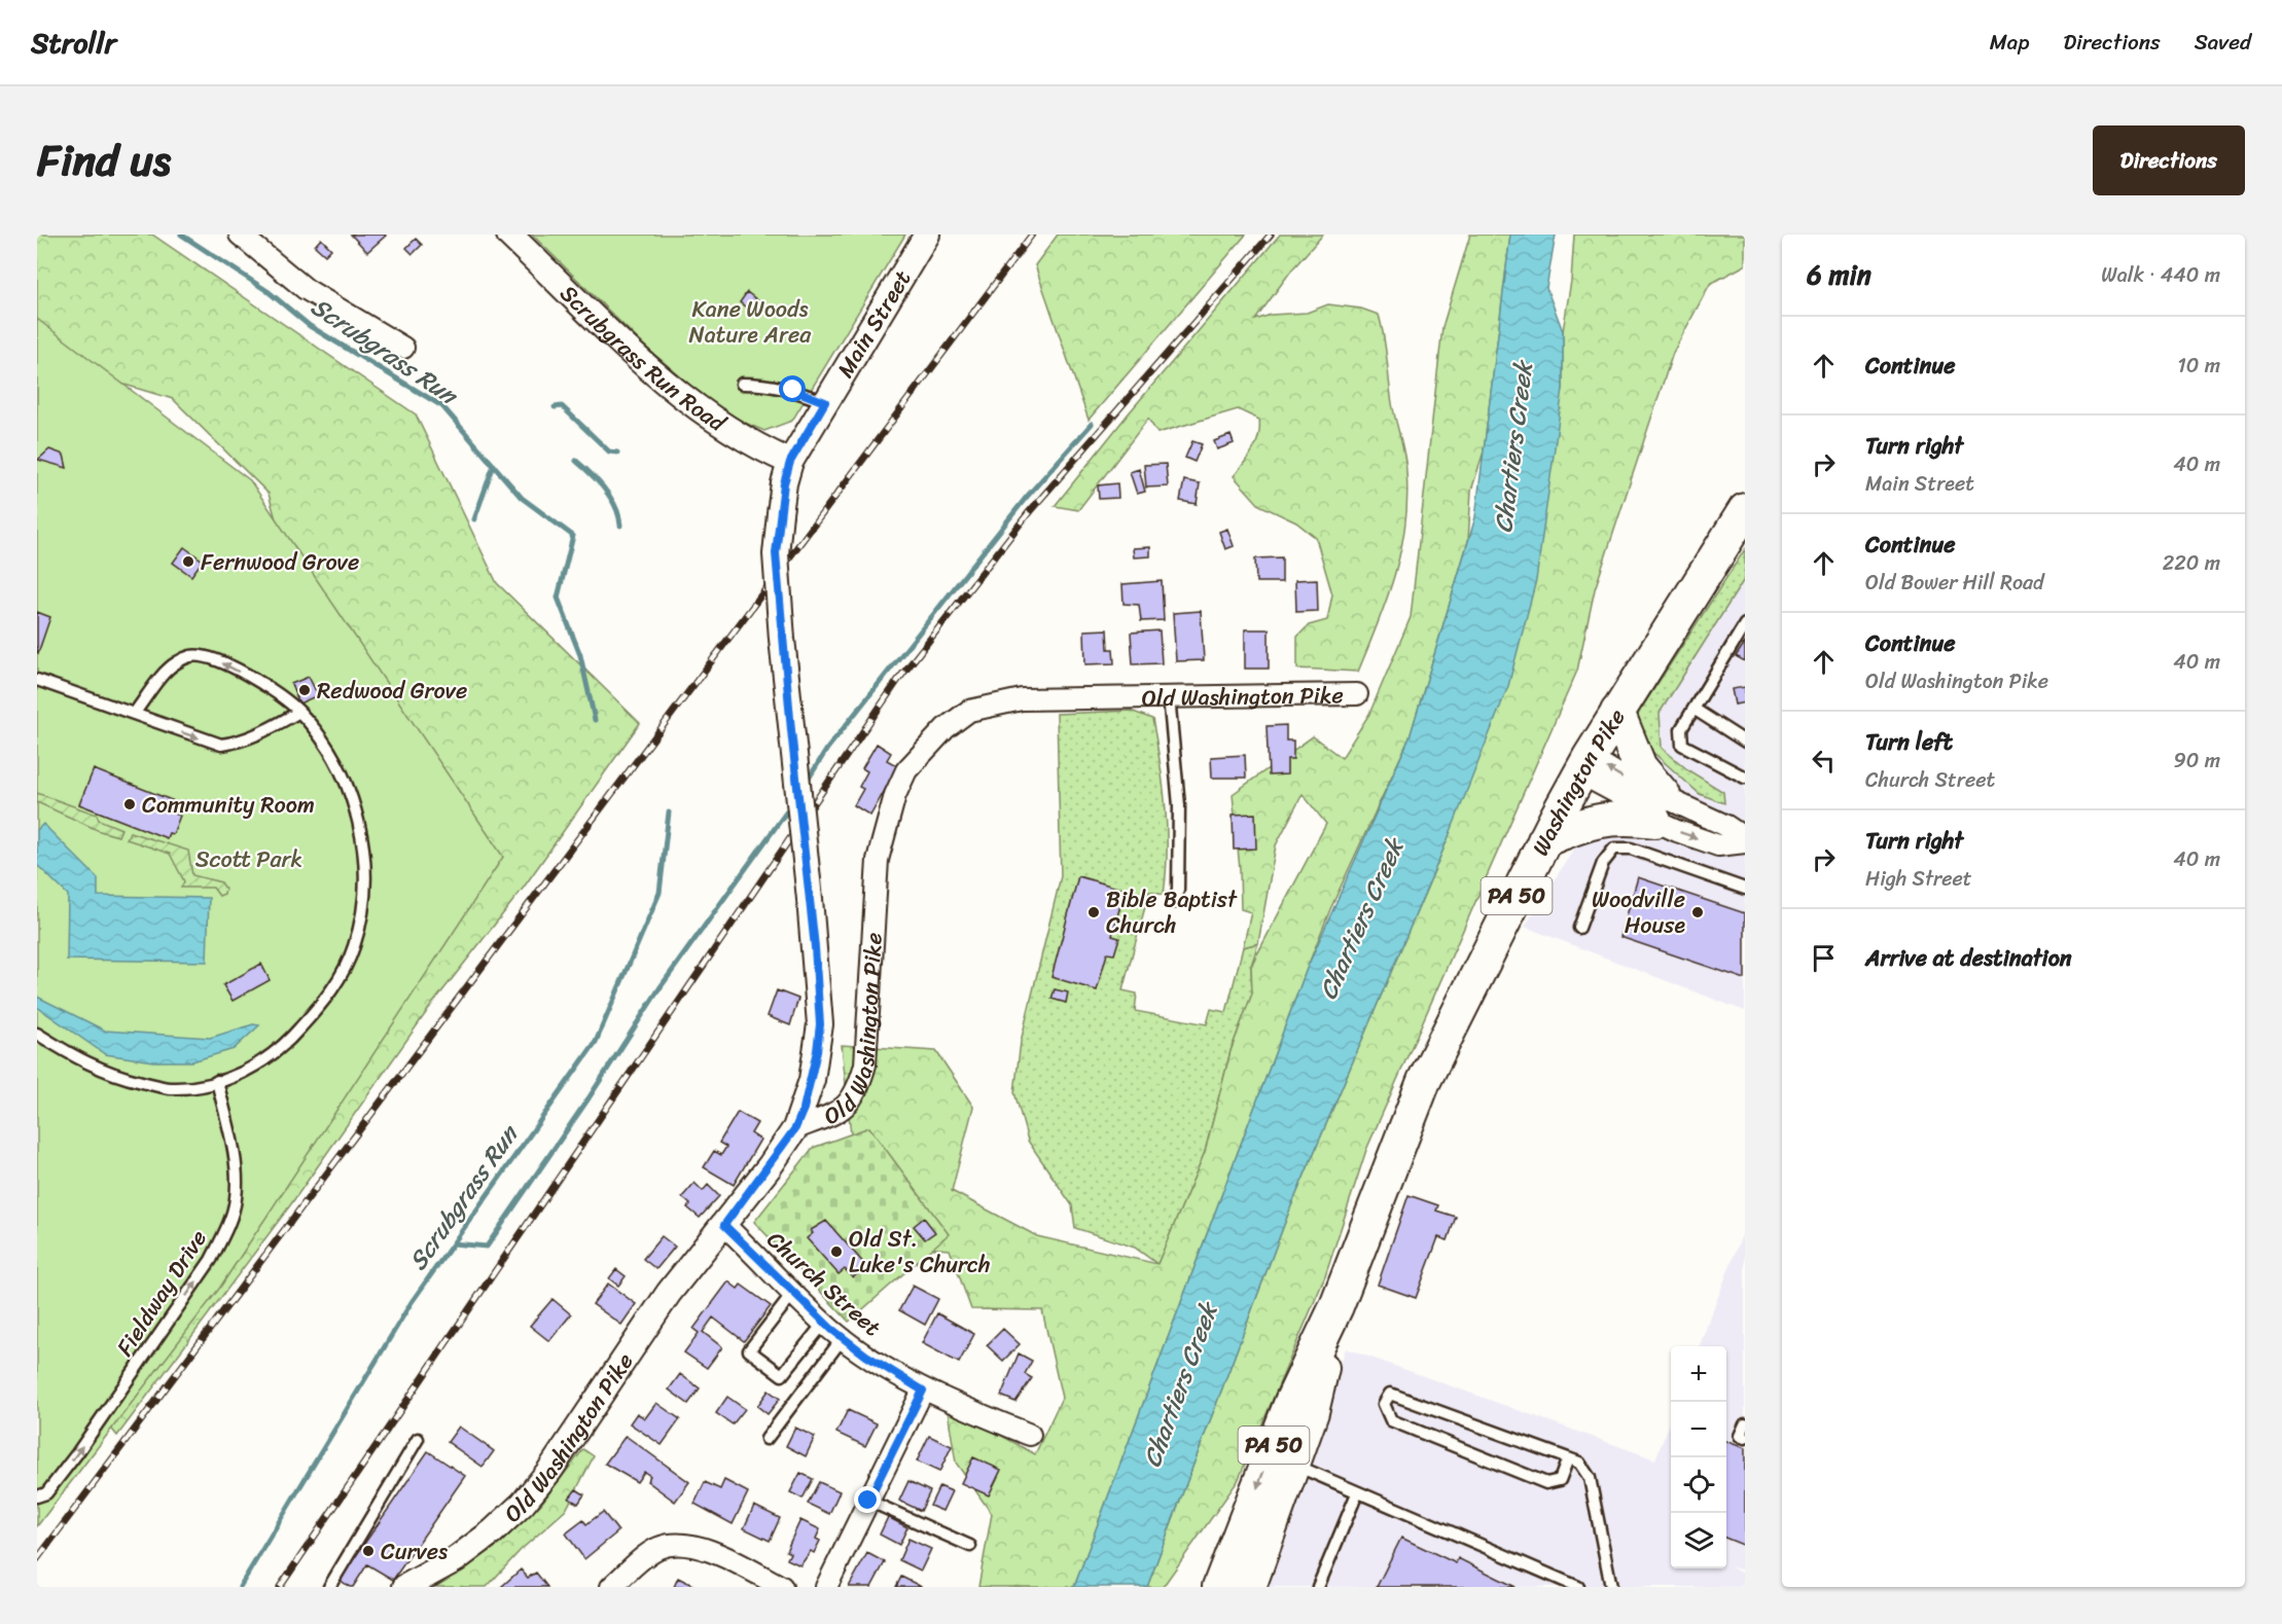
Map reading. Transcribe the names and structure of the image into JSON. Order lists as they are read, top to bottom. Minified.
{"streets":{"main road":["Washington Pike","PA 50"],"street":["Main Street","Scrubgrass Run Road","Old Washington Pike","Church Street"],"lane":["Fieldway Drive"]},"crossings":[["Main Street","Scrubgrass Run Road"],["Main Street","Old Washington Pike"],["Old Washington Pike","Church Street"]],"one_way":["Fieldway Drive"],"water":["Scrubgrass Run","Chartiers Creek"],"parks":["Kane Woods Nature Area","Scott Park"],"places":["Fernwood Grove","Redwood Grove","Community Room","Bible Baptist Church","Woodville House","Old St. Luke's Church","Curves"],"page":{"header":"Strollr","nav":["Map","Directions","Saved"],"title":"Find us","buttons":"Directions","heading":["6 min","Walk · 440 m"],"list":[["Continue","10 m"],["Turn right","Main Street","40 m"],["Continue","Old Bower Hill Road","220 m"],["Continue","Old Washington Pike","40 m"],["Turn left","Church Street","90 m"],["Turn right","High Street","40 m"],"Arrive at destination"],"map_buttons":["+","−"]}}
